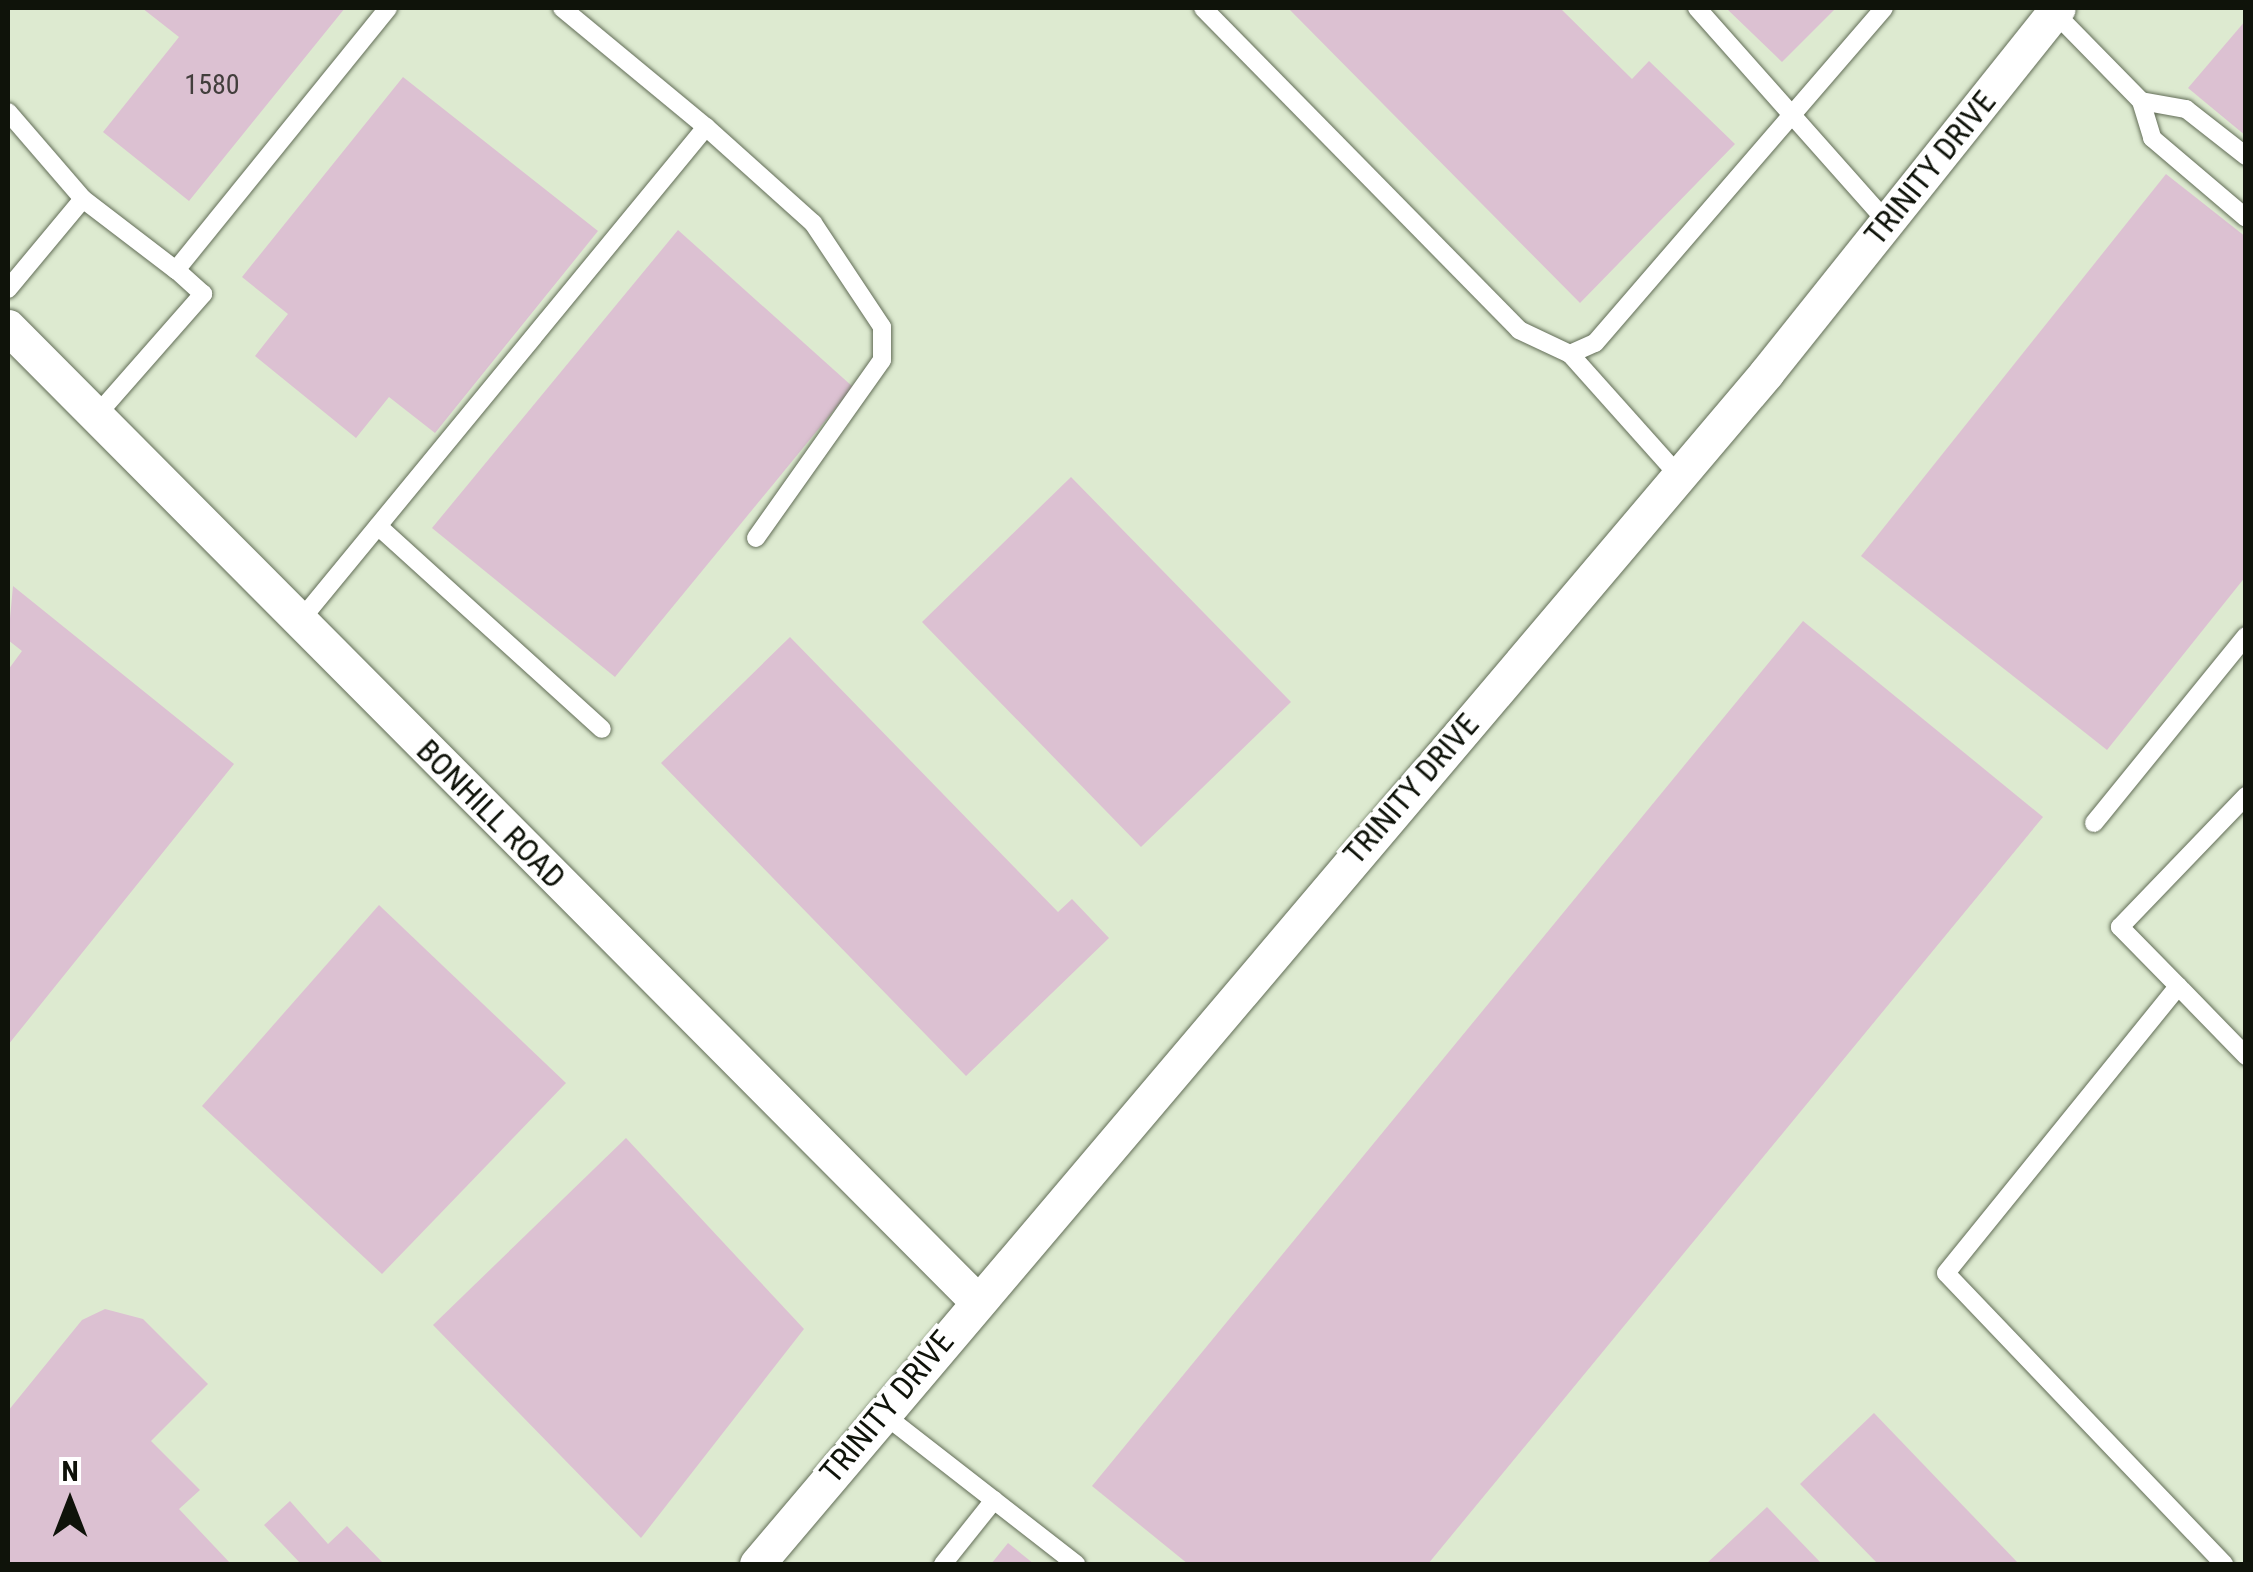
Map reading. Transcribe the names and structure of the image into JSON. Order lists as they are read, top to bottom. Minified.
{"streets":{"street":["TRINITY DRIVE","BONHILL ROAD"]},"crossings":[["TRINITY DRIVE","BONHILL ROAD"]],"house_numbers":["1580"],"north":"top"}
